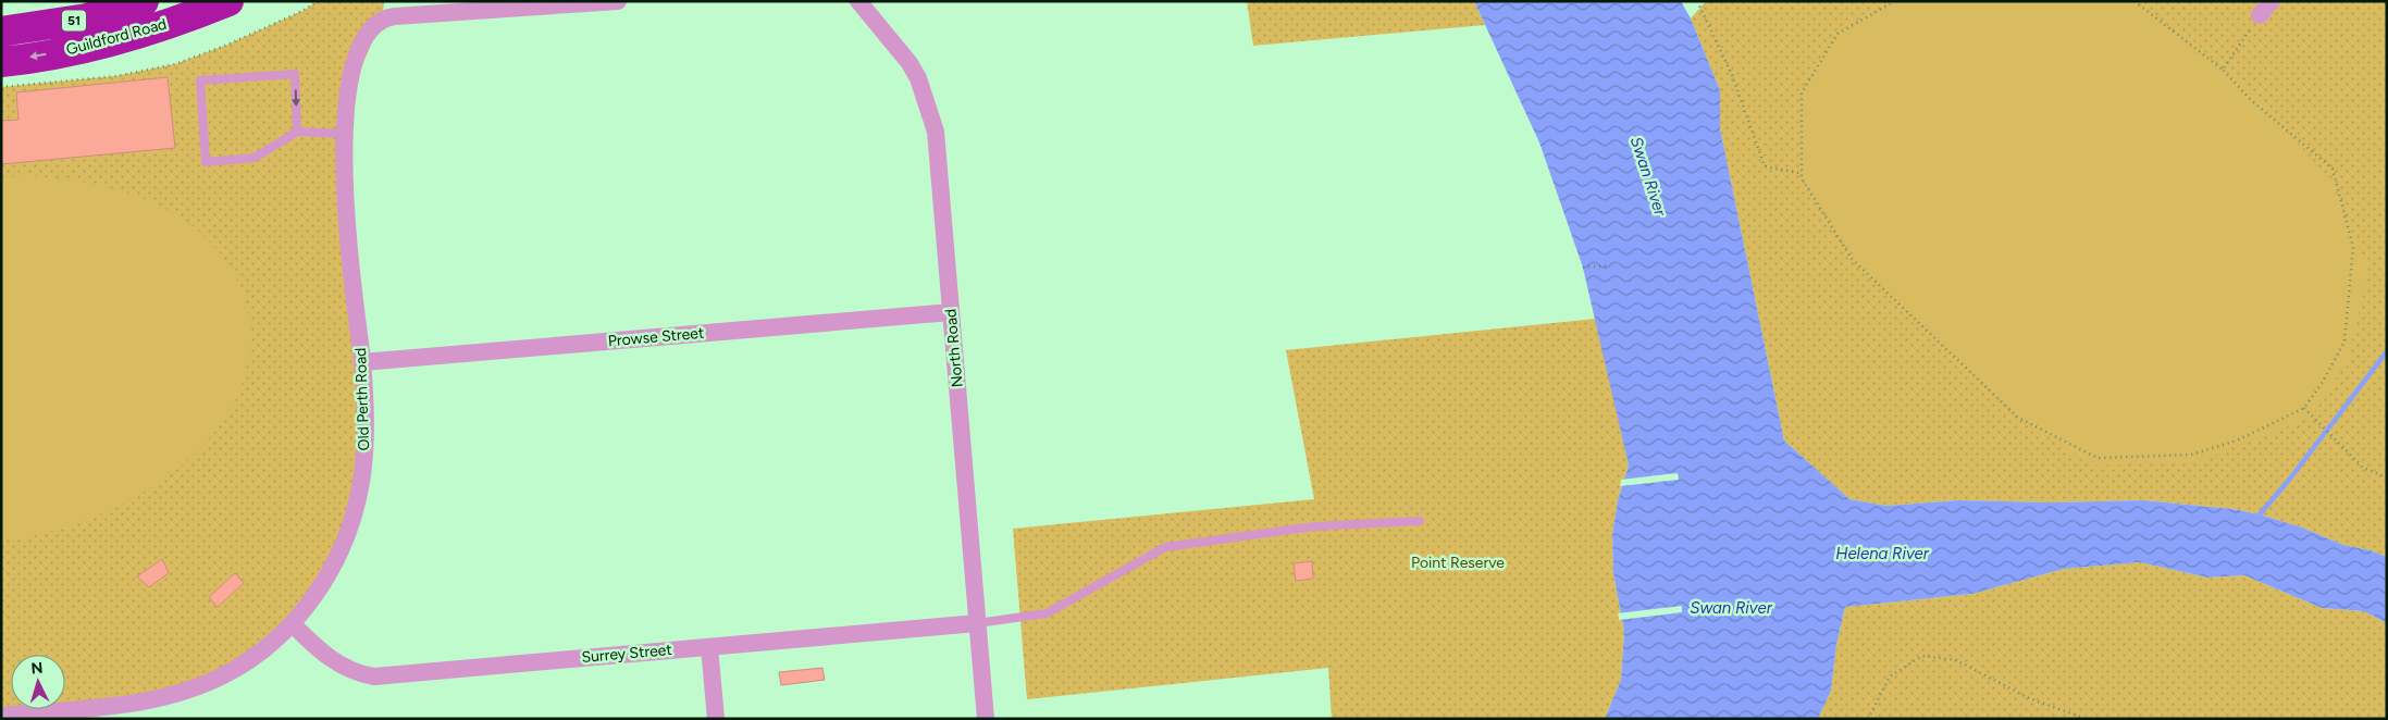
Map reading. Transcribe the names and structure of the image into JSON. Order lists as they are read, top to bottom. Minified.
{"streets":{"highway":["51","Guildford Road"],"street":["Prowse Street","North Road","Old Perth Road","Surrey Street"]},"crossings":[["Prowse Street","North Road"],["Prowse Street","Old Perth Road"],["North Road","Surrey Street"],["Old Perth Road","Surrey Street"]],"water":["Swan River","Helena River"],"parks":["Point Reserve"],"north":"top"}
